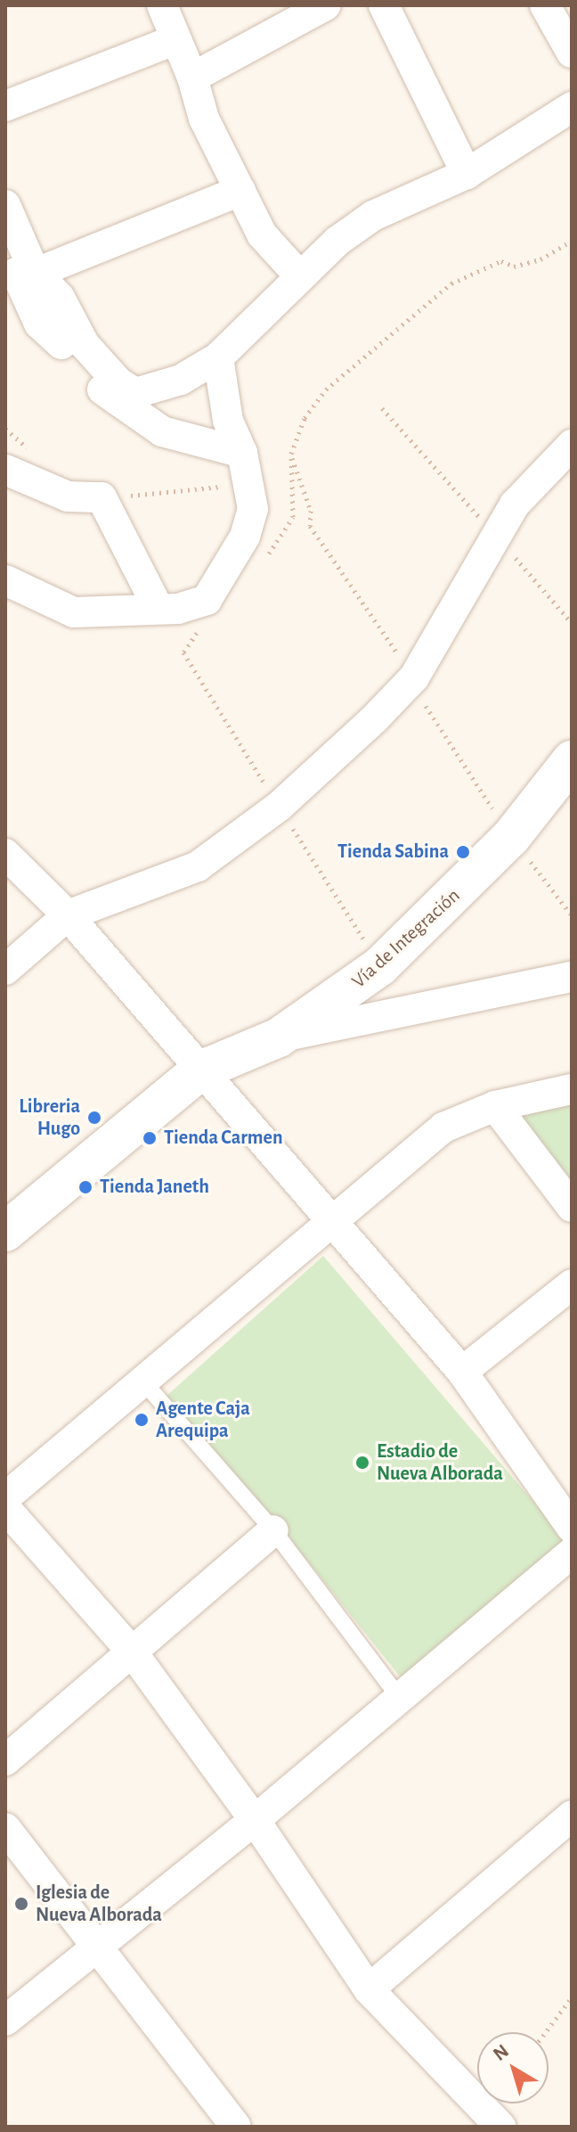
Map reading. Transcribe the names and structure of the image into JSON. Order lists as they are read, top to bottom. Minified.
{"streets":{"main road":["Vía de Integración"]},"places":["Tienda Sabina","Libreria Hugo","Tienda Carmen","Tienda Janeth","Agente Caja Arequipa","Estadio de Nueva Alborada","Iglesia de Nueva Alborada"],"north":"top left"}
